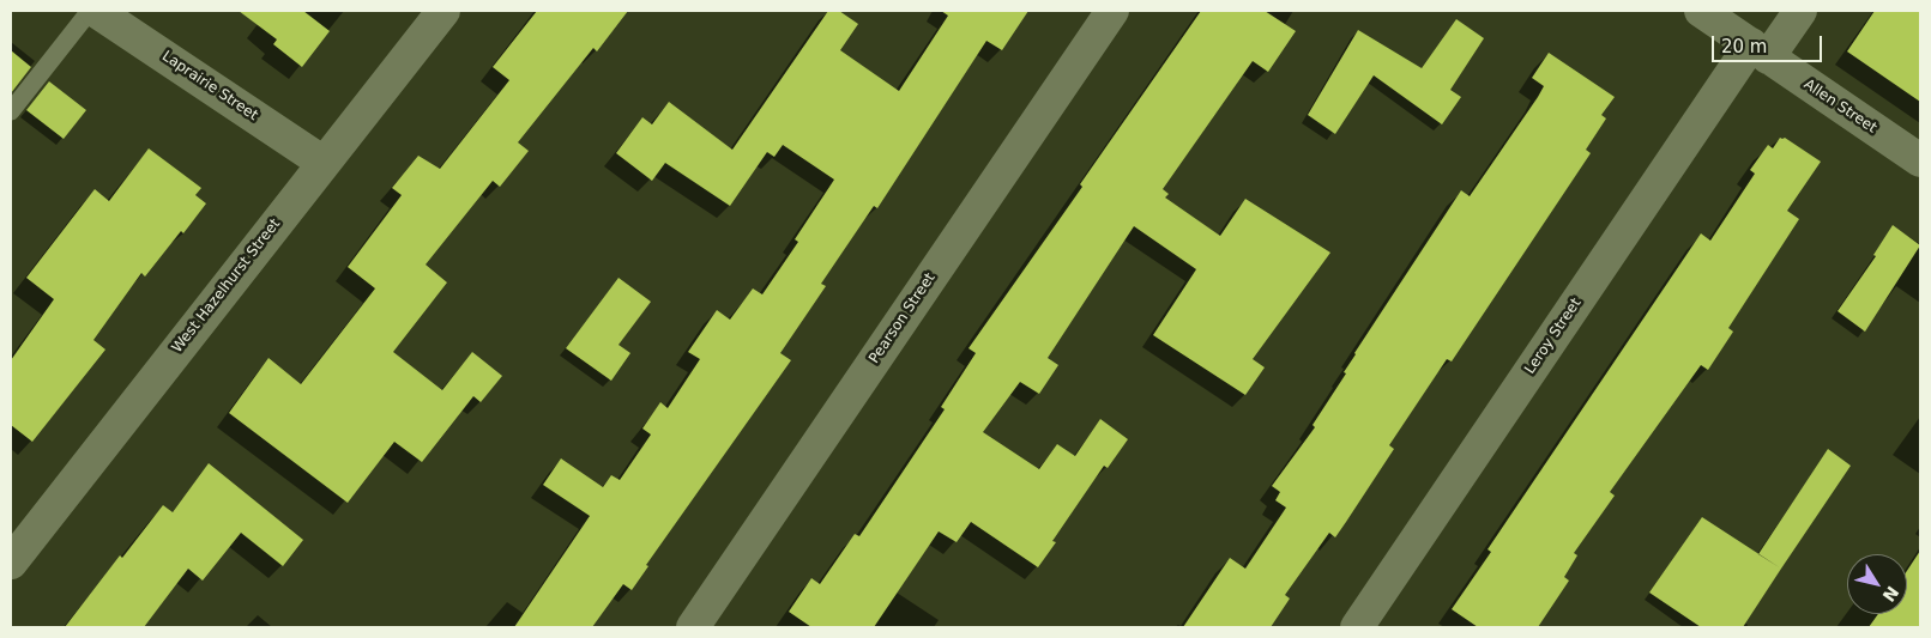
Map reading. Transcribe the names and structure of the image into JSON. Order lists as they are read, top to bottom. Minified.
{"streets":{"street":["Laprairie Street","Allen Street","West Hazelhurst Street","Pearson Street","Leroy Street"]},"crossings":[["Laprairie Street","West Hazelhurst Street"],["Allen Street","Leroy Street"]],"scale_bar":"20 m","north":"bottom right"}
